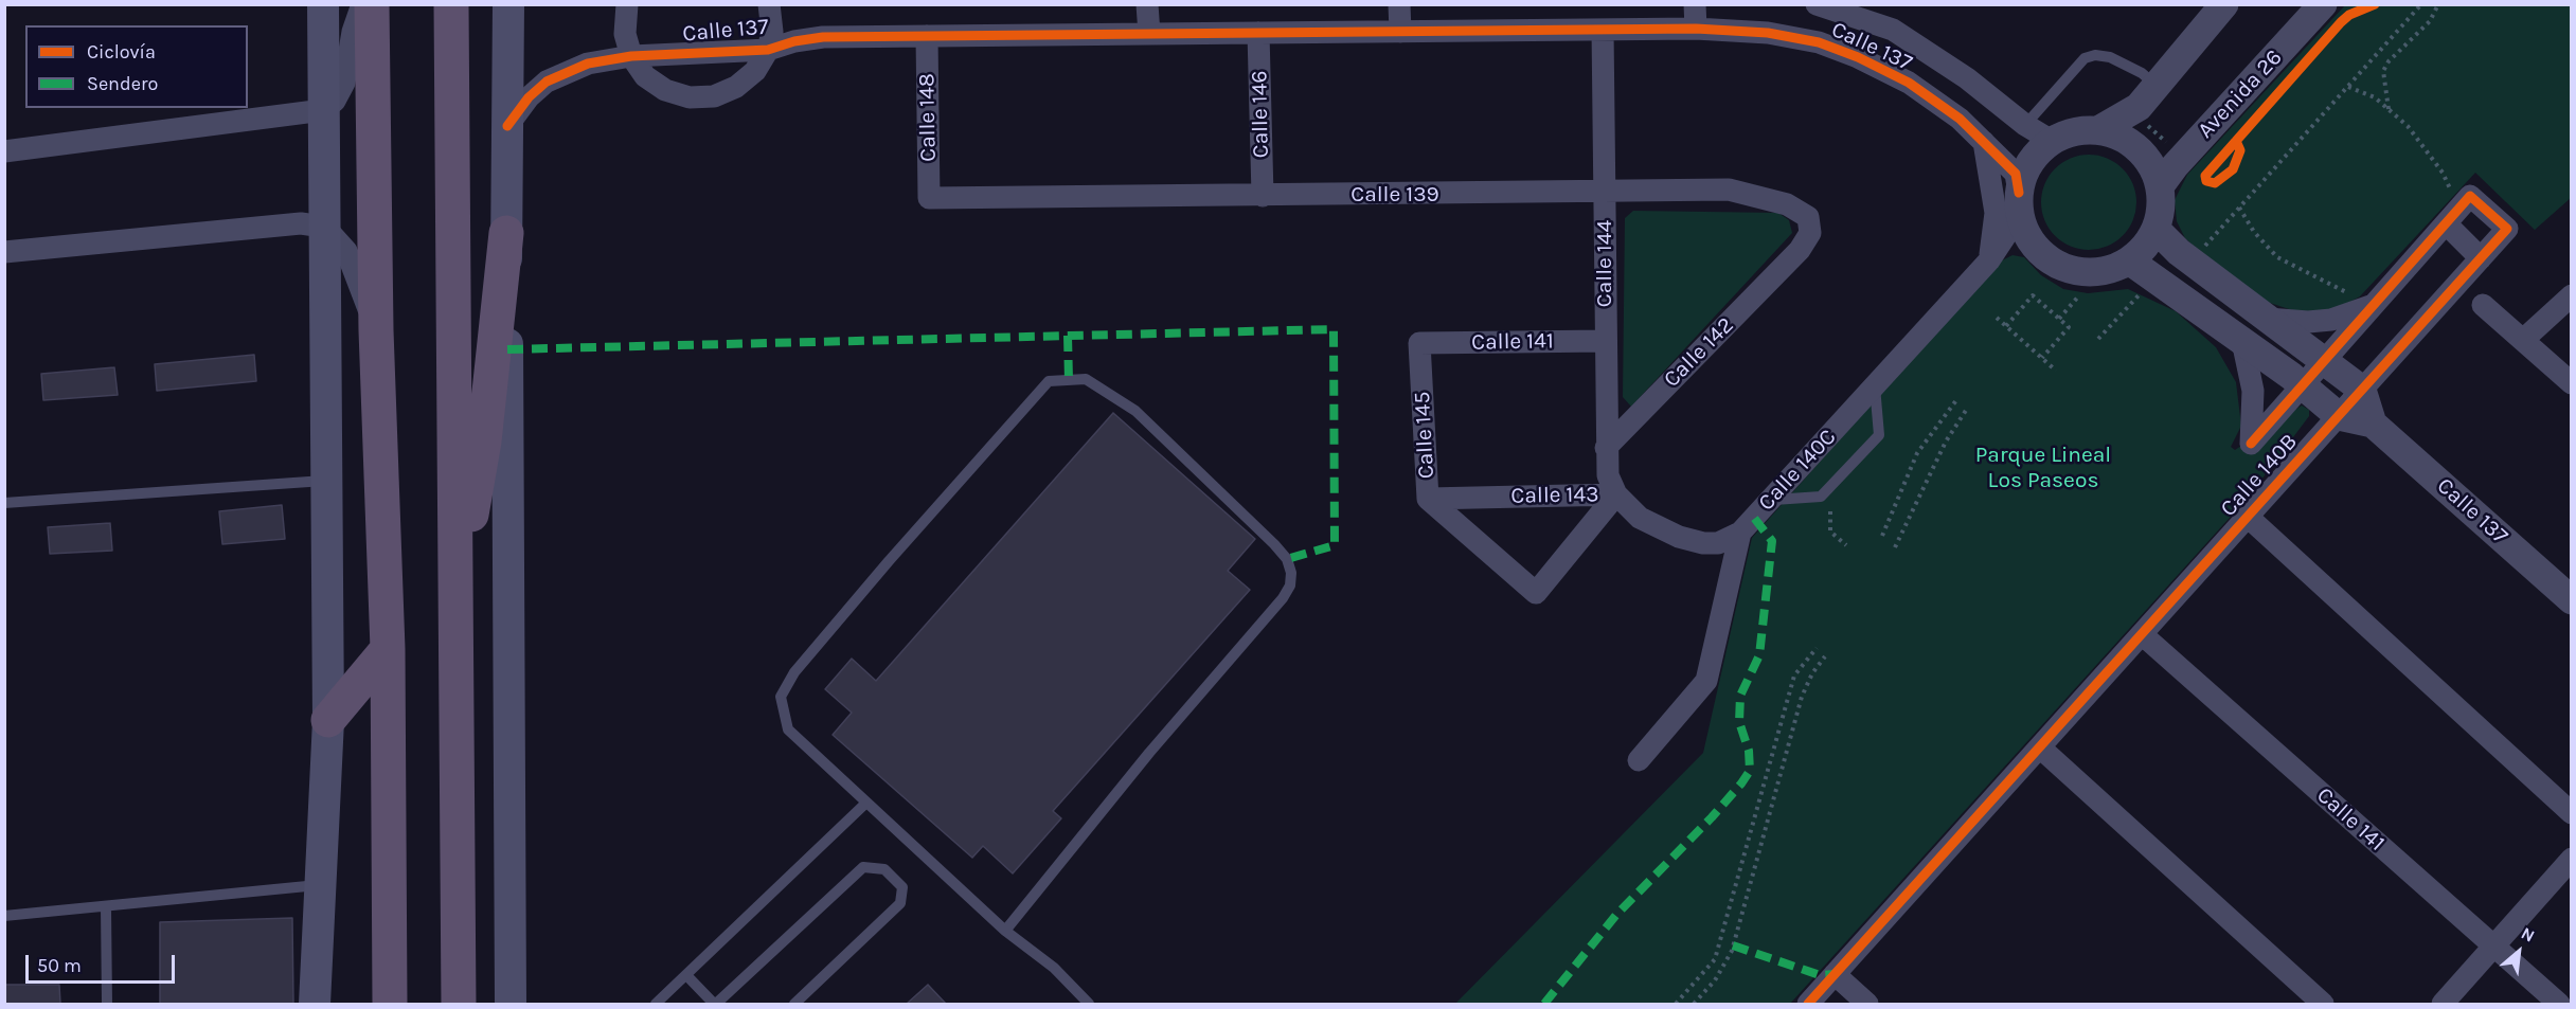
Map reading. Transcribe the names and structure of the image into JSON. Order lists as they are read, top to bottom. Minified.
{"streets":{"street":["Calle 137","Avenida 26","Calle 146","Calle 148","Calle 139","Calle 144","Calle 141","Calle 142","Calle 145","Calle 140C","Calle 140B","Calle 143"]},"crossings":[["Calle 137","Avenida 26"],["Calle 137","Calle 146"],["Calle 137","Calle 148"],["Calle 137","Calle 144"],["Calle 137","Calle 140C"],["Calle 137","Calle 140B"],["Avenida 26","Calle 140C"],["Calle 146","Calle 139"],["Calle 148","Calle 139"],["Calle 139","Calle 144"],["Calle 139","Calle 142"],["Calle 144","Calle 141"],["Calle 144","Calle 142"],["Calle 144","Calle 145"],["Calle 144","Calle 143"],["Calle 141","Calle 145"],["Calle 141","Calle 140B"],["Calle 145","Calle 143"],["Calle 140C","Calle 143"]],"parks":["Parque Lineal Los Paseos"],"legend":["Ciclovía","Sendero"],"scale_bar":"50 m","north":"top right"}
